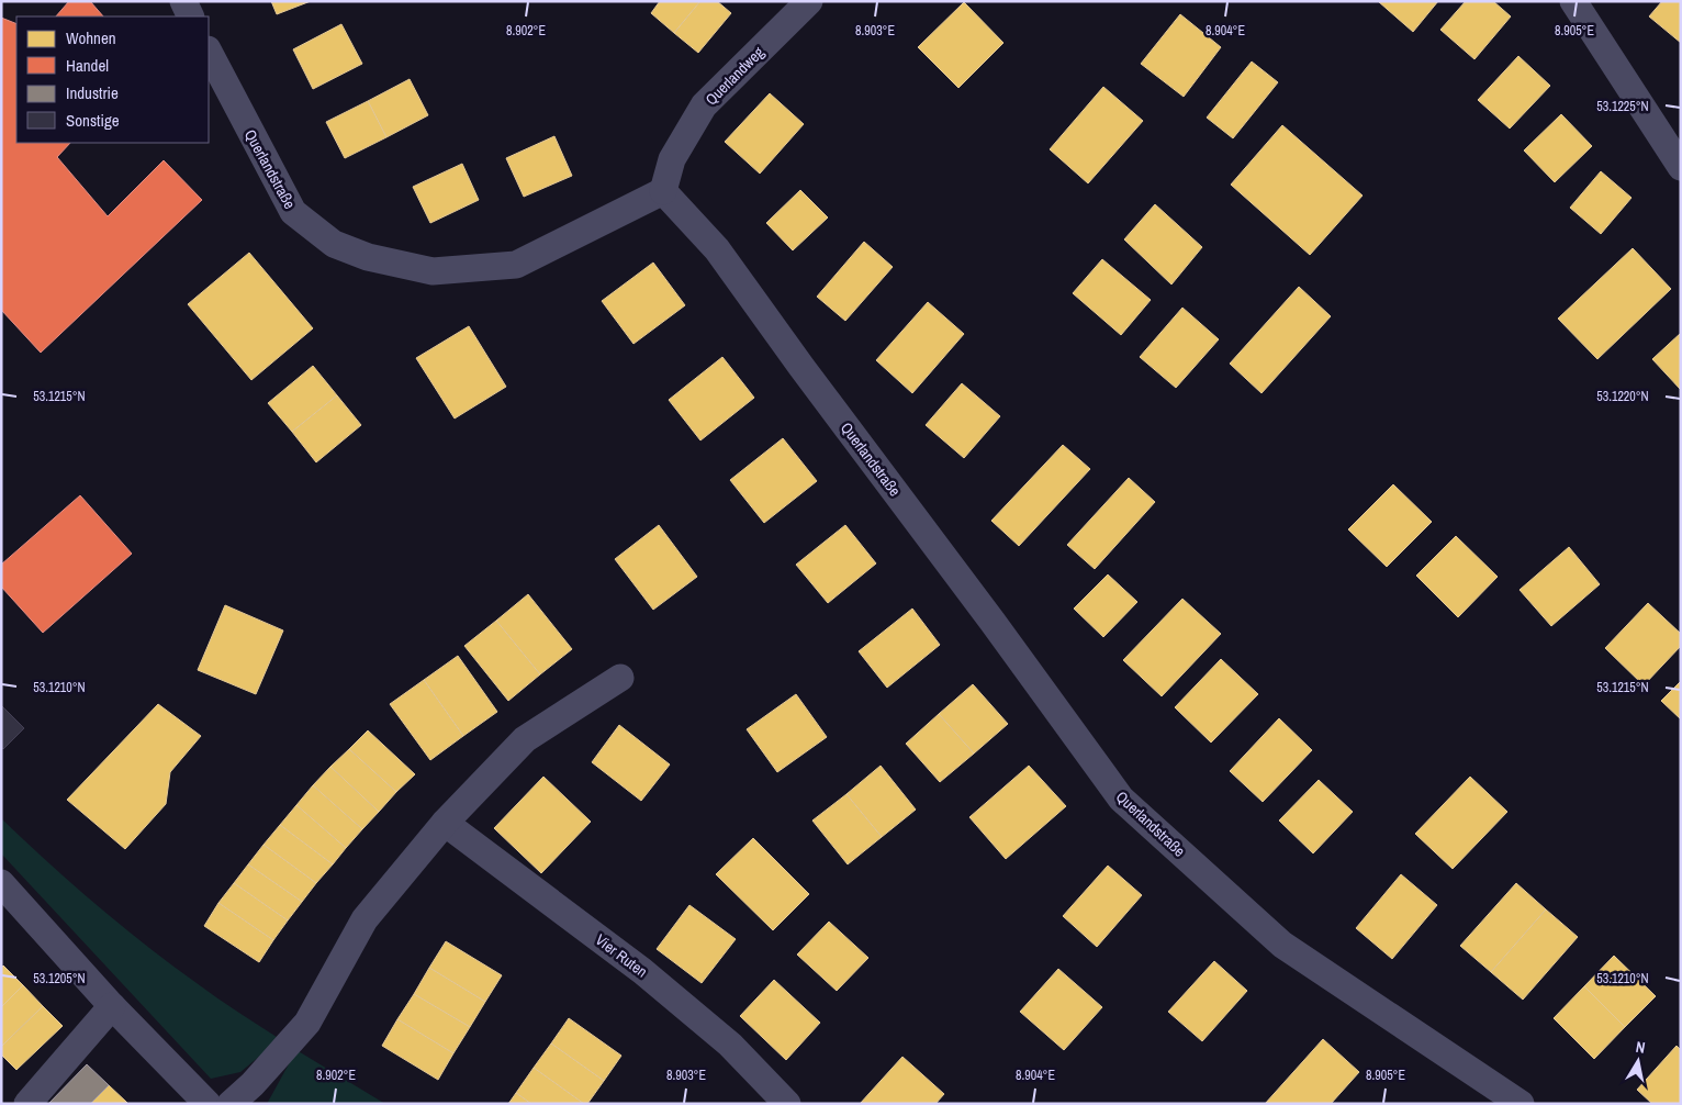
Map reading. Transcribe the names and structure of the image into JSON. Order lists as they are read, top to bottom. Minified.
{"streets":{"street":["Querlandweg","Querlandstraße","Vier Ruten"]},"crossings":[["Querlandweg","Querlandstraße"]],"legend":["Wohnen","Handel","Industrie","Sonstige"],"north":"top","coordinates":["8.902°E","8.903°E","8.904°E","8.905°E","53.1225°N","53.1215°N","53.1220°N","53.1210°N","53.1205°N"]}
